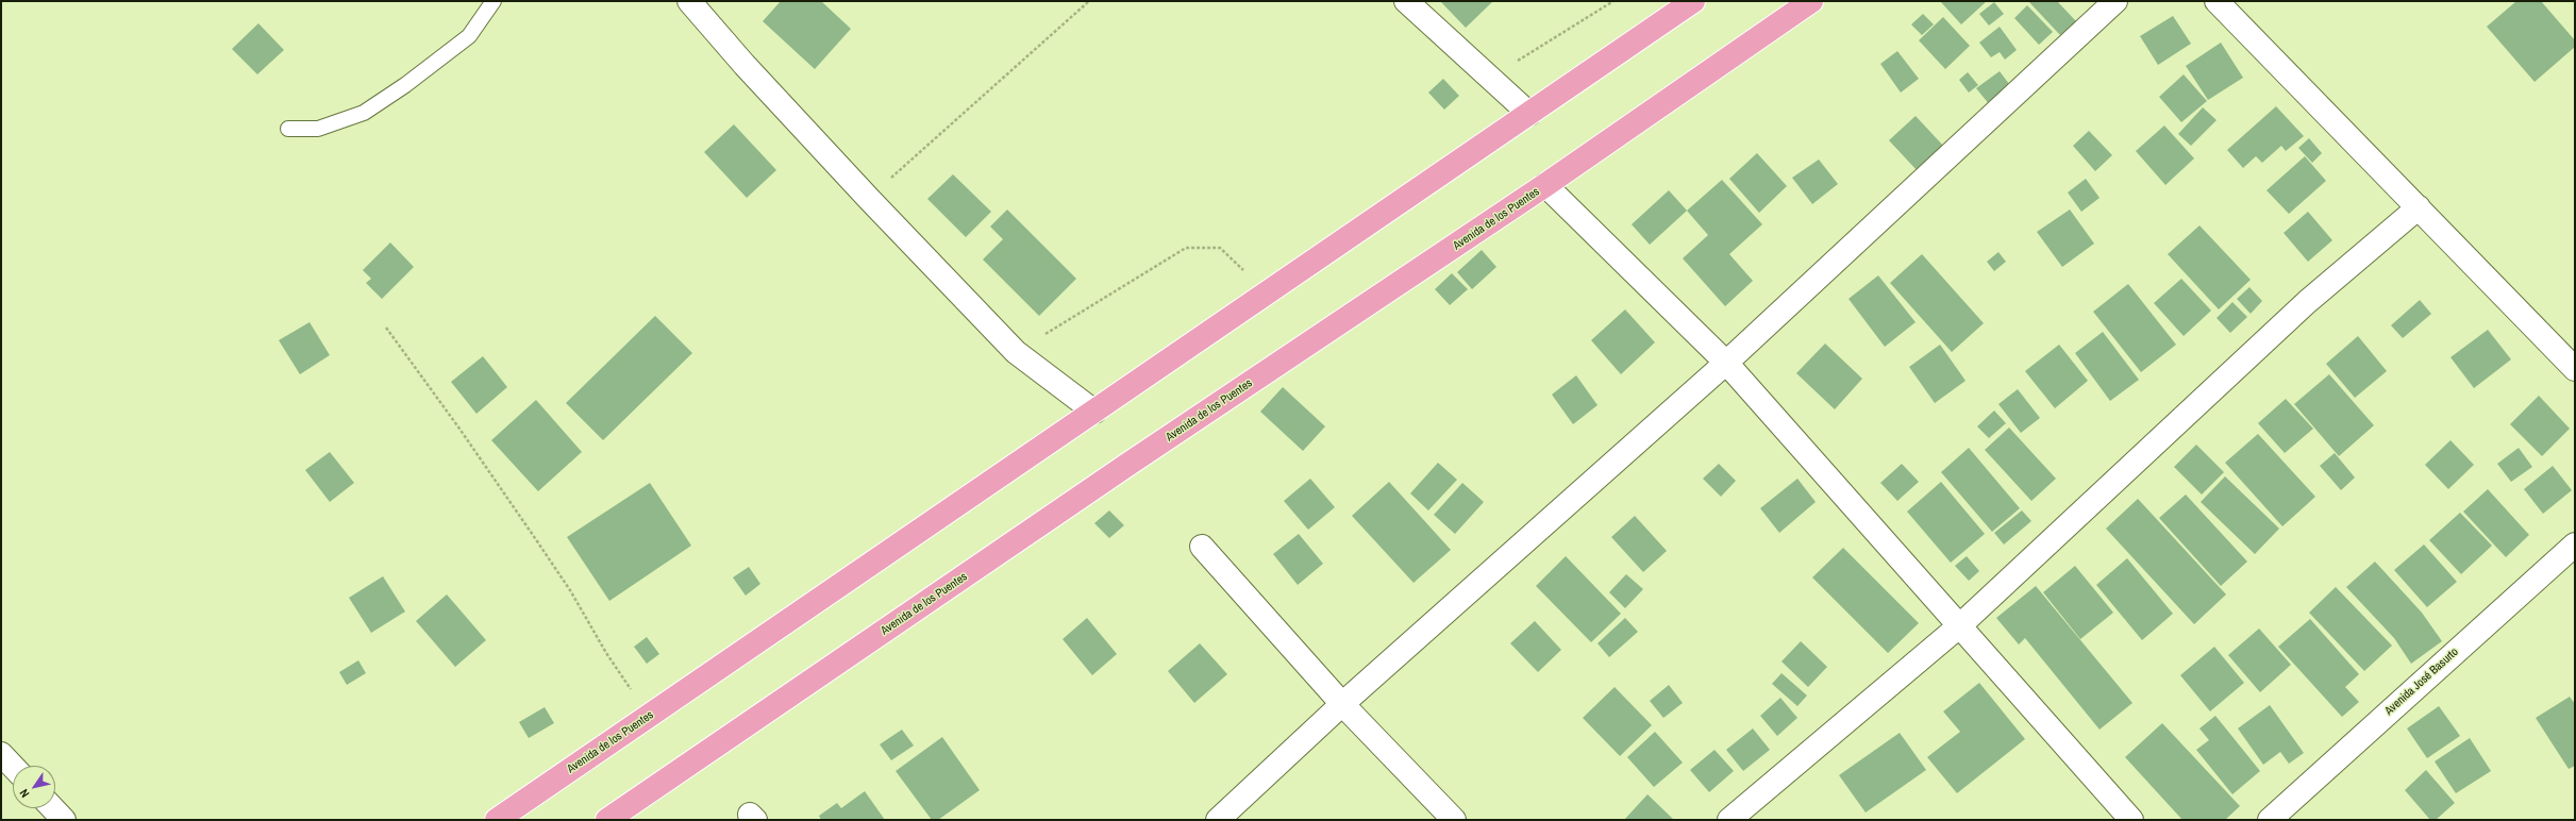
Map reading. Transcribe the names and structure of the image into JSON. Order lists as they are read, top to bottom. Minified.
{"streets":{"main road":["Avenida de los Puentes"],"street":["Avenida José Basurto"]},"north":"bottom left"}
